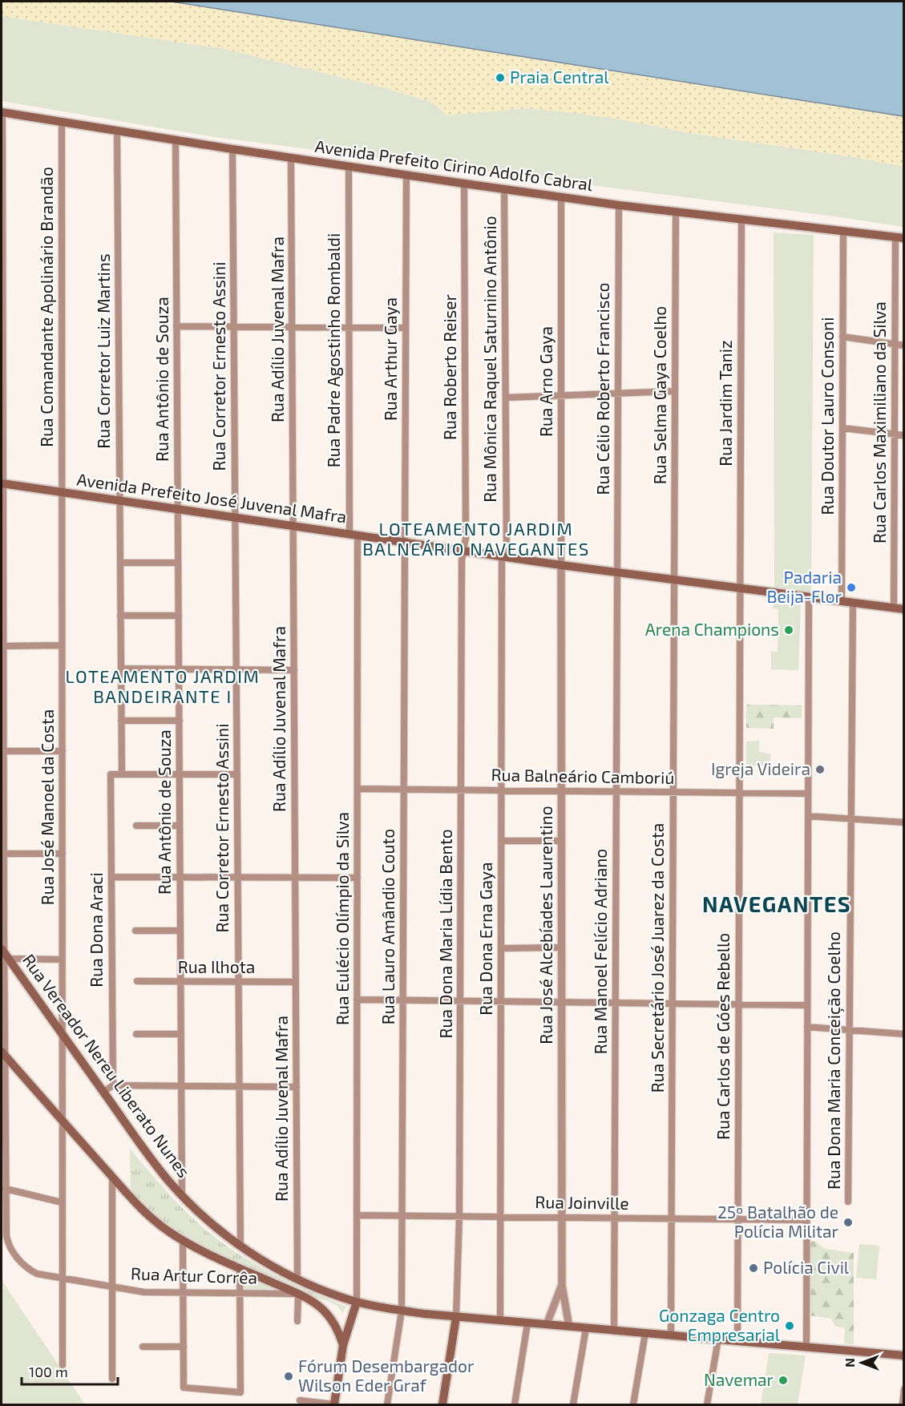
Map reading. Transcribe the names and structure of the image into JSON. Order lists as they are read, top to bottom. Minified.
{"streets":{"main road":["Avenida Prefeito Cirino Adolfo Cabral","Avenida Prefeito José Juvenal Mafra","Rua Vereador Nereu Liberato Nunes"],"street":["Rua Comandante Apolinário Brandão","Rua Adílio Juvenal Mafra","Rua Padre Agostinho Rombaldi","Rua Corretor Luiz Martins","Rua Arthur Gaya","Rua Mônica Raquel Saturnino Antônio","Rua Corretor Ernesto Assini","Rua Roberto Reiser","Rua Antônio de Souza","Rua Arno Gaya","Rua Célio Roberto Francisco","Rua Selma Gaya Coelho","Rua Jardim Taniz","Rua Doutor Lauro Consoni","Rua Carlos Maximiliano da Silva","Rua Balneário Camboriú","Rua José Manoel da Costa","Rua Eulécio Olímpio da Silva","Rua José Alcebíades Laurentino","Rua Lauro Amândio Couto","Rua Dona Araci","Rua Dona Maria Lídia Bento","Rua Dona Erna Gaya","Rua Manoel Felício Adriano","Rua Secretário José Juarez da Costa","Rua Ilhota","Rua Carlos de Góes Rebello","Rua Dona Maria Conceição Coelho","Rua Joinville","Rua Artur Corrêa"]},"crossings":[["Avenida Prefeito Cirino Adolfo Cabral","Rua Comandante Apolinário Brandão"],["Avenida Prefeito Cirino Adolfo Cabral","Rua Adílio Juvenal Mafra"],["Avenida Prefeito Cirino Adolfo Cabral","Rua Padre Agostinho Rombaldi"],["Avenida Prefeito Cirino Adolfo Cabral","Rua Corretor Luiz Martins"],["Avenida Prefeito Cirino Adolfo Cabral","Rua Arthur Gaya"],["Avenida Prefeito Cirino Adolfo Cabral","Rua Mônica Raquel Saturnino Antônio"],["Avenida Prefeito Cirino Adolfo Cabral","Rua Corretor Ernesto Assini"],["Avenida Prefeito Cirino Adolfo Cabral","Rua Roberto Reiser"],["Avenida Prefeito Cirino Adolfo Cabral","Rua Antônio de Souza"],["Avenida Prefeito Cirino Adolfo Cabral","Rua Arno Gaya"],["Avenida Prefeito Cirino Adolfo Cabral","Rua Célio Roberto Francisco"],["Avenida Prefeito Cirino Adolfo Cabral","Rua Selma Gaya Coelho"],["Avenida Prefeito Cirino Adolfo Cabral","Rua Jardim Taniz"],["Avenida Prefeito Cirino Adolfo Cabral","Rua Doutor Lauro Consoni"],["Avenida Prefeito Cirino Adolfo Cabral","Rua Carlos Maximiliano da Silva"],["Avenida Prefeito Cirino Adolfo Cabral","Rua Artur Corrêa"],["Rua Comandante Apolinário Brandão","Avenida Prefeito José Juvenal Mafra"],["Rua Comandante Apolinário Brandão","Rua José Manoel da Costa"],["Rua Adílio Juvenal Mafra","Avenida Prefeito José Juvenal Mafra"],["Rua Adílio Juvenal Mafra","Rua Ilhota"],["Rua Adílio Juvenal Mafra","Rua Vereador Nereu Liberato Nunes"],["Rua Padre Agostinho Rombaldi","Avenida Prefeito José Juvenal Mafra"],["Rua Padre Agostinho Rombaldi","Rua Eulécio Olímpio da Silva"],["Rua Corretor Luiz Martins","Avenida Prefeito José Juvenal Mafra"],["Rua Corretor Luiz Martins","Rua Dona Araci"],["Rua Arthur Gaya","Avenida Prefeito José Juvenal Mafra"],["Rua Arthur Gaya","Rua Lauro Amândio Couto"],["Rua Mônica Raquel Saturnino Antônio","Avenida Prefeito José Juvenal Mafra"],["Rua Mônica Raquel Saturnino Antônio","Rua Dona Erna Gaya"],["Rua Corretor Ernesto Assini","Avenida Prefeito José Juvenal Mafra"],["Rua Corretor Ernesto Assini","Rua Ilhota"],["Rua Corretor Ernesto Assini","Rua Vereador Nereu Liberato Nunes"],["Rua Roberto Reiser","Avenida Prefeito José Juvenal Mafra"],["Rua Roberto Reiser","Rua Dona Maria Lídia Bento"],["Rua Antônio de Souza","Avenida Prefeito José Juvenal Mafra"],["Rua Antônio de Souza","Rua Ilhota"],["Rua Antônio de Souza","Rua Vereador Nereu Liberato Nunes"],["Rua Arno Gaya","Avenida Prefeito José Juvenal Mafra"],["Rua Arno Gaya","Rua José Alcebíades Laurentino"],["Rua Célio Roberto Francisco","Avenida Prefeito José Juvenal Mafra"],["Rua Célio Roberto Francisco","Rua Manoel Felício Adriano"],["Rua Selma Gaya Coelho","Avenida Prefeito José Juvenal Mafra"],["Rua Selma Gaya Coelho","Rua Secretário José Juarez da Costa"],["Rua Jardim Taniz","Avenida Prefeito José Juvenal Mafra"],["Rua Jardim Taniz","Rua Carlos de Góes Rebello"],["Rua Doutor Lauro Consoni","Avenida Prefeito José Juvenal Mafra"],["Rua Carlos Maximiliano da Silva","Avenida Prefeito José Juvenal Mafra"],["Avenida Prefeito José Juvenal Mafra","Rua José Manoel da Costa"],["Avenida Prefeito José Juvenal Mafra","Rua Eulécio Olímpio da Silva"],["Avenida Prefeito José Juvenal Mafra","Rua José Alcebíades Laurentino"],["Avenida Prefeito José Juvenal Mafra","Rua Lauro Amândio Couto"],["Avenida Prefeito José Juvenal Mafra","Rua Dona Maria Lídia Bento"],["Avenida Prefeito José Juvenal Mafra","Rua Dona Erna Gaya"],["Avenida Prefeito José Juvenal Mafra","Rua Manoel Felício Adriano"],["Avenida Prefeito José Juvenal Mafra","Rua Secretário José Juarez da Costa"],["Avenida Prefeito José Juvenal Mafra","Rua Carlos de Góes Rebello"],["Avenida Prefeito José Juvenal Mafra","Rua Dona Maria Conceição Coelho"],["Avenida Prefeito José Juvenal Mafra","Rua Artur Corrêa"],["Rua Balneário Camboriú","Rua Eulécio Olímpio da Silva"],["Rua Balneário Camboriú","Rua José Alcebíades Laurentino"],["Rua Balneário Camboriú","Rua Lauro Amândio Couto"],["Rua Balneário Camboriú","Rua Dona Maria Lídia Bento"],["Rua Balneário Camboriú","Rua Dona Erna Gaya"],["Rua Balneário Camboriú","Rua Manoel Felício Adriano"],["Rua Balneário Camboriú","Rua Secretário José Juarez da Costa"],["Rua Balneário Camboriú","Rua Carlos de Góes Rebello"],["Rua José Manoel da Costa","Rua Vereador Nereu Liberato Nunes"],["Rua José Manoel da Costa","Rua Artur Corrêa"],["Rua Eulécio Olímpio da Silva","Rua Vereador Nereu Liberato Nunes"],["Rua Eulécio Olímpio da Silva","Rua Joinville"],["Rua José Alcebíades Laurentino","Rua Vereador Nereu Liberato Nunes"],["Rua José Alcebíades Laurentino","Rua Joinville"],["Rua Lauro Amândio Couto","Rua Vereador Nereu Liberato Nunes"],["Rua Lauro Amândio Couto","Rua Joinville"],["Rua Dona Maria Lídia Bento","Rua Vereador Nereu Liberato Nunes"],["Rua Dona Maria Lídia Bento","Rua Joinville"],["Rua Dona Erna Gaya","Rua Vereador Nereu Liberato Nunes"],["Rua Dona Erna Gaya","Rua Joinville"],["Rua Manoel Felício Adriano","Rua Vereador Nereu Liberato Nunes"],["Rua Manoel Felício Adriano","Rua Joinville"],["Rua Secretário José Juarez da Costa","Rua Vereador Nereu Liberato Nunes"],["Rua Secretário José Juarez da Costa","Rua Joinville"],["Rua Carlos de Góes Rebello","Rua Vereador Nereu Liberato Nunes"],["Rua Carlos de Góes Rebello","Rua Joinville"],["Rua Vereador Nereu Liberato Nunes","Rua Artur Corrêa"]],"districts":["LOTEAMENTO JARDIM BALNEÁRIO NAVEGANTES","LOTEAMENTO JARDIM BANDEIRANTE I","NAVEGANTES"],"places":["Praia Central","Padaria Beija-Flor","Arena Champions","Igreja Videira","25º Batalhão de Polícia Militar","Polícia Civil","Gonzaga Centro Empresarial","Fórum Desembargador Wilson Eder Graf","Navemar"],"scale_bar":"100 m","north":"left"}
